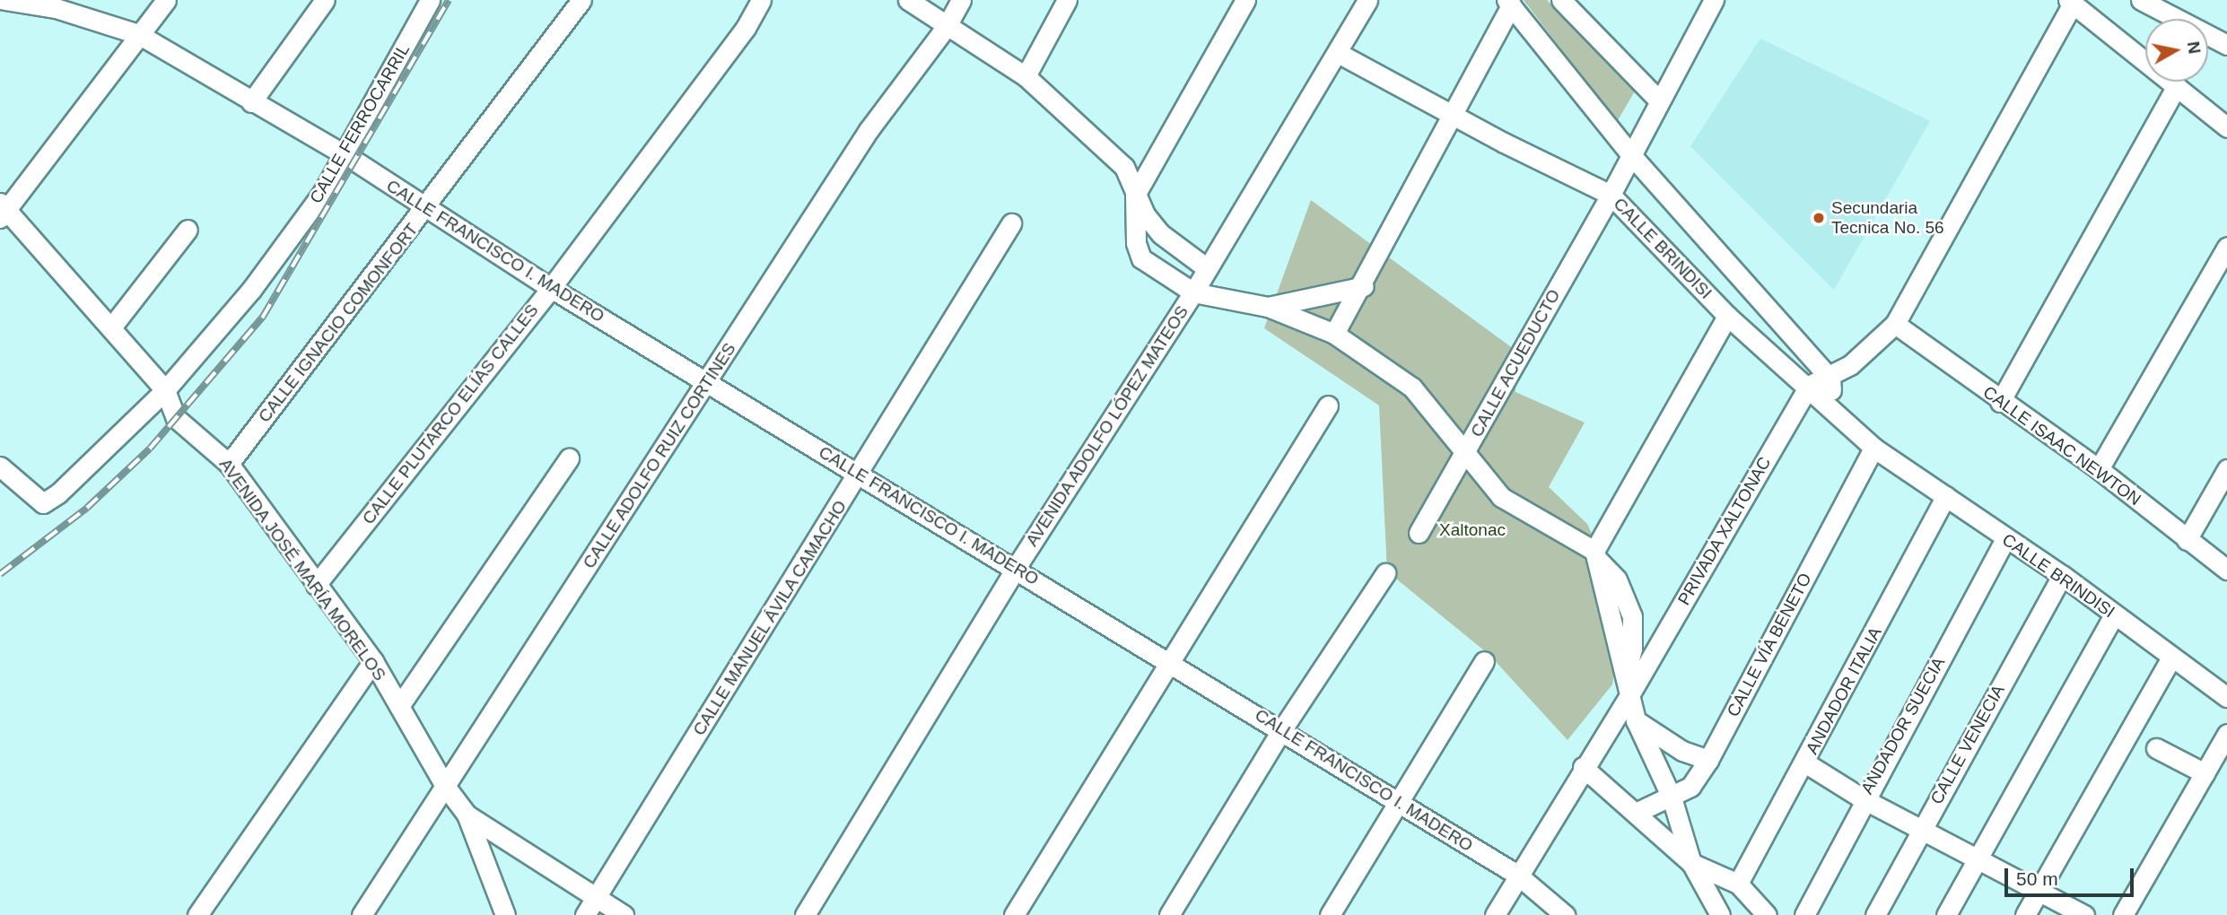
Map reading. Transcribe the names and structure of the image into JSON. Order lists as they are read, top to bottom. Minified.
{"streets":{"street":["CALLE FERROCARRIL","CALLE BRINDISI","CALLE FRANCISCO I. MADERO","CALLE IGNACIO COMONFORT","CALLE ACUEDUCTO","CALLE PLUTARCO ELÍAS CALLES","AVENIDA ADOLFO LÓPEZ MATEOS","CALLE ISAAC NEWTON","CALLE ADOLFO RUIZ CORTINES","PRIVADA XALTONAC","AVENIDA JOSÉ MARÍA MORELOS","CALLE MANUEL ÁVILA CAMACHO","CALLE VÍA BENETO","ANDADOR ITALIA","ANDADOR SUECIA","CALLE VENECIA"]},"crossings":[["CALLE FERROCARRIL","CALLE FRANCISCO I. MADERO"],["CALLE FERROCARRIL","AVENIDA JOSÉ MARÍA MORELOS"],["CALLE BRINDISI","CALLE ACUEDUCTO"],["CALLE BRINDISI","AVENIDA ADOLFO LÓPEZ MATEOS"],["CALLE BRINDISI","PRIVADA XALTONAC"],["CALLE BRINDISI","CALLE VÍA BENETO"],["CALLE BRINDISI","ANDADOR ITALIA"],["CALLE BRINDISI","ANDADOR SUECIA"],["CALLE BRINDISI","CALLE VENECIA"],["CALLE FRANCISCO I. MADERO","CALLE IGNACIO COMONFORT"],["CALLE FRANCISCO I. MADERO","CALLE PLUTARCO ELÍAS CALLES"],["CALLE FRANCISCO I. MADERO","AVENIDA ADOLFO LÓPEZ MATEOS"],["CALLE FRANCISCO I. MADERO","CALLE ADOLFO RUIZ CORTINES"],["CALLE FRANCISCO I. MADERO","PRIVADA XALTONAC"],["CALLE FRANCISCO I. MADERO","CALLE MANUEL ÁVILA CAMACHO"],["CALLE IGNACIO COMONFORT","AVENIDA JOSÉ MARÍA MORELOS"],["CALLE PLUTARCO ELÍAS CALLES","AVENIDA JOSÉ MARÍA MORELOS"],["CALLE ADOLFO RUIZ CORTINES","AVENIDA JOSÉ MARÍA MORELOS"]],"parks":["Xaltonac"],"places":["Secundaria Tecnica No. 56"],"scale_bar":"50 m","north":"right"}
